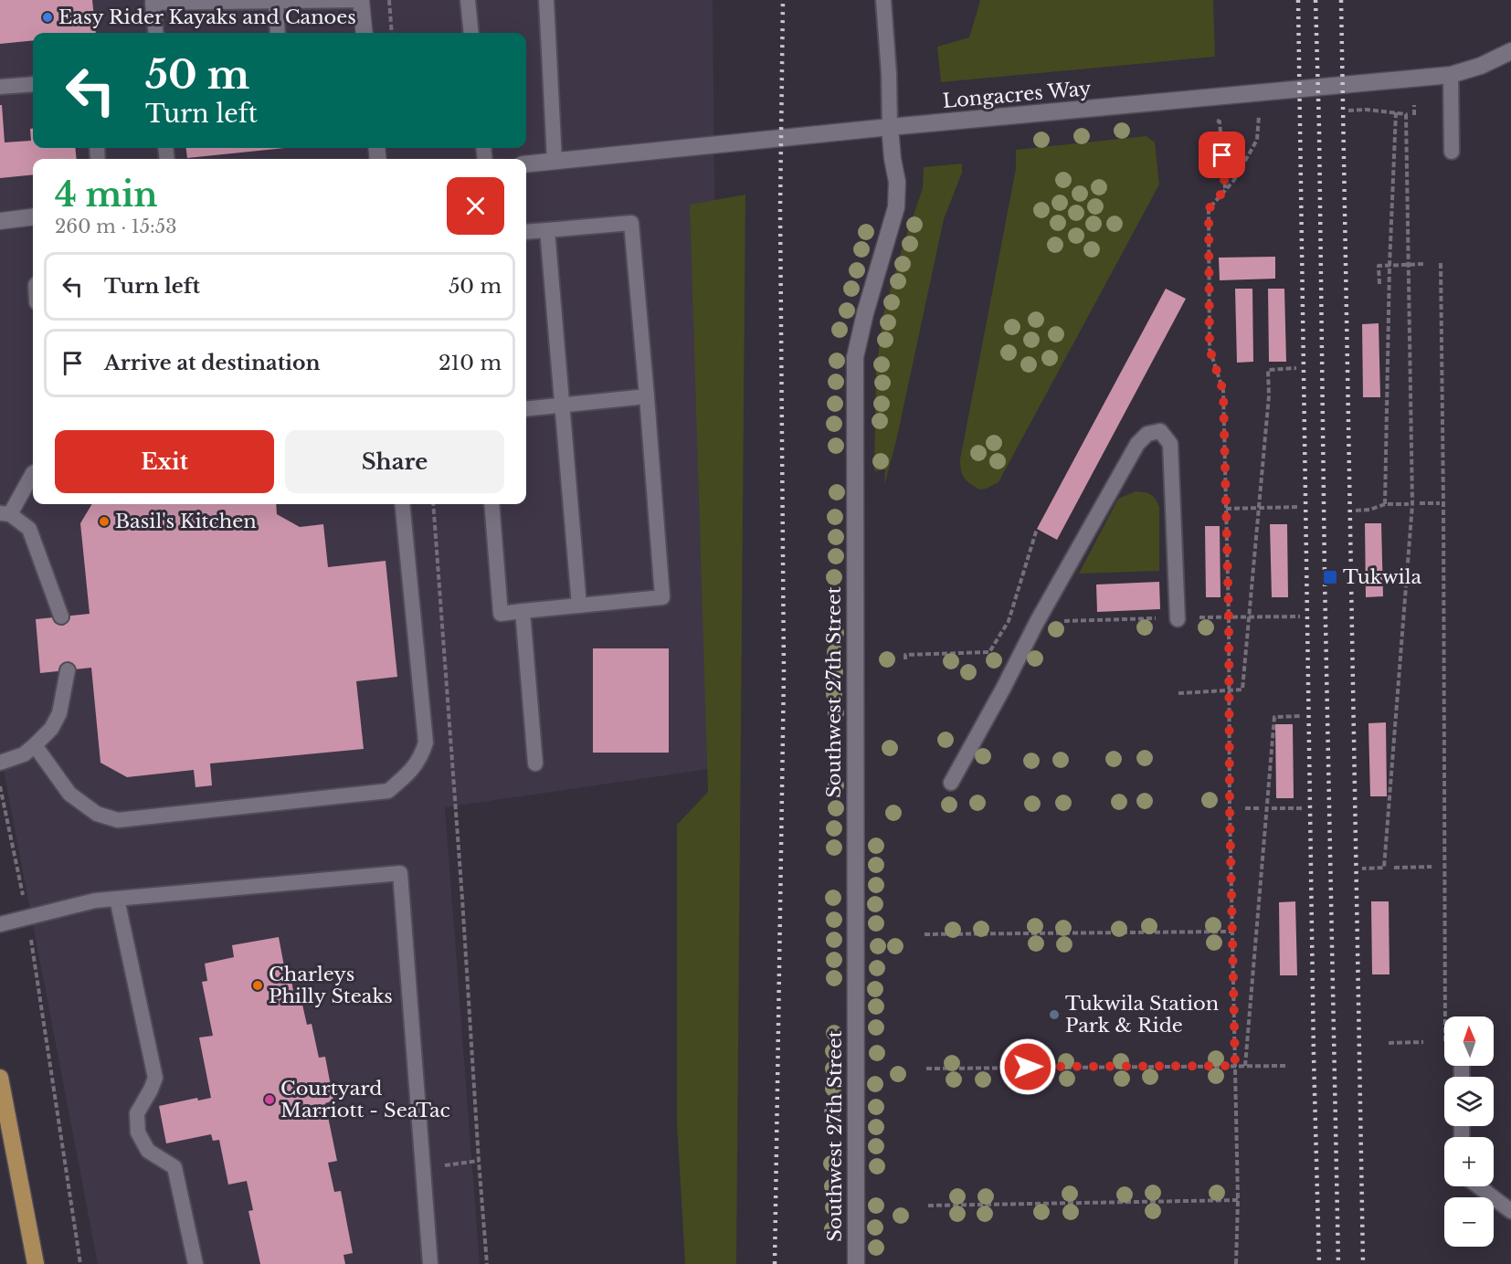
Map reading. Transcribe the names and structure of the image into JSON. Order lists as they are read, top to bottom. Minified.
{"streets":{"street":["Longacres Way","Southwest 27th Street"]},"crossings":[["Longacres Way","Southwest 27th Street"]],"places":{"other":["Easy Rider Kayaks and Canoes","Basil's Kitchen","Charleys Philly Steaks","Tukwila Station Park & Ride","Courtyard Marriott - SeaTac"],"transit":["Tukwila"]},"north":"top","page":{"turn":["50 m","Turn left"],"heading":["4 min","260 m · 15:53"],"list":[{"name":"Turn left","value":"50 m"},{"name":"Arrive at destination","value":"210 m"}],"buttons":["Exit","Share"],"map_buttons":["+","−"]}}
